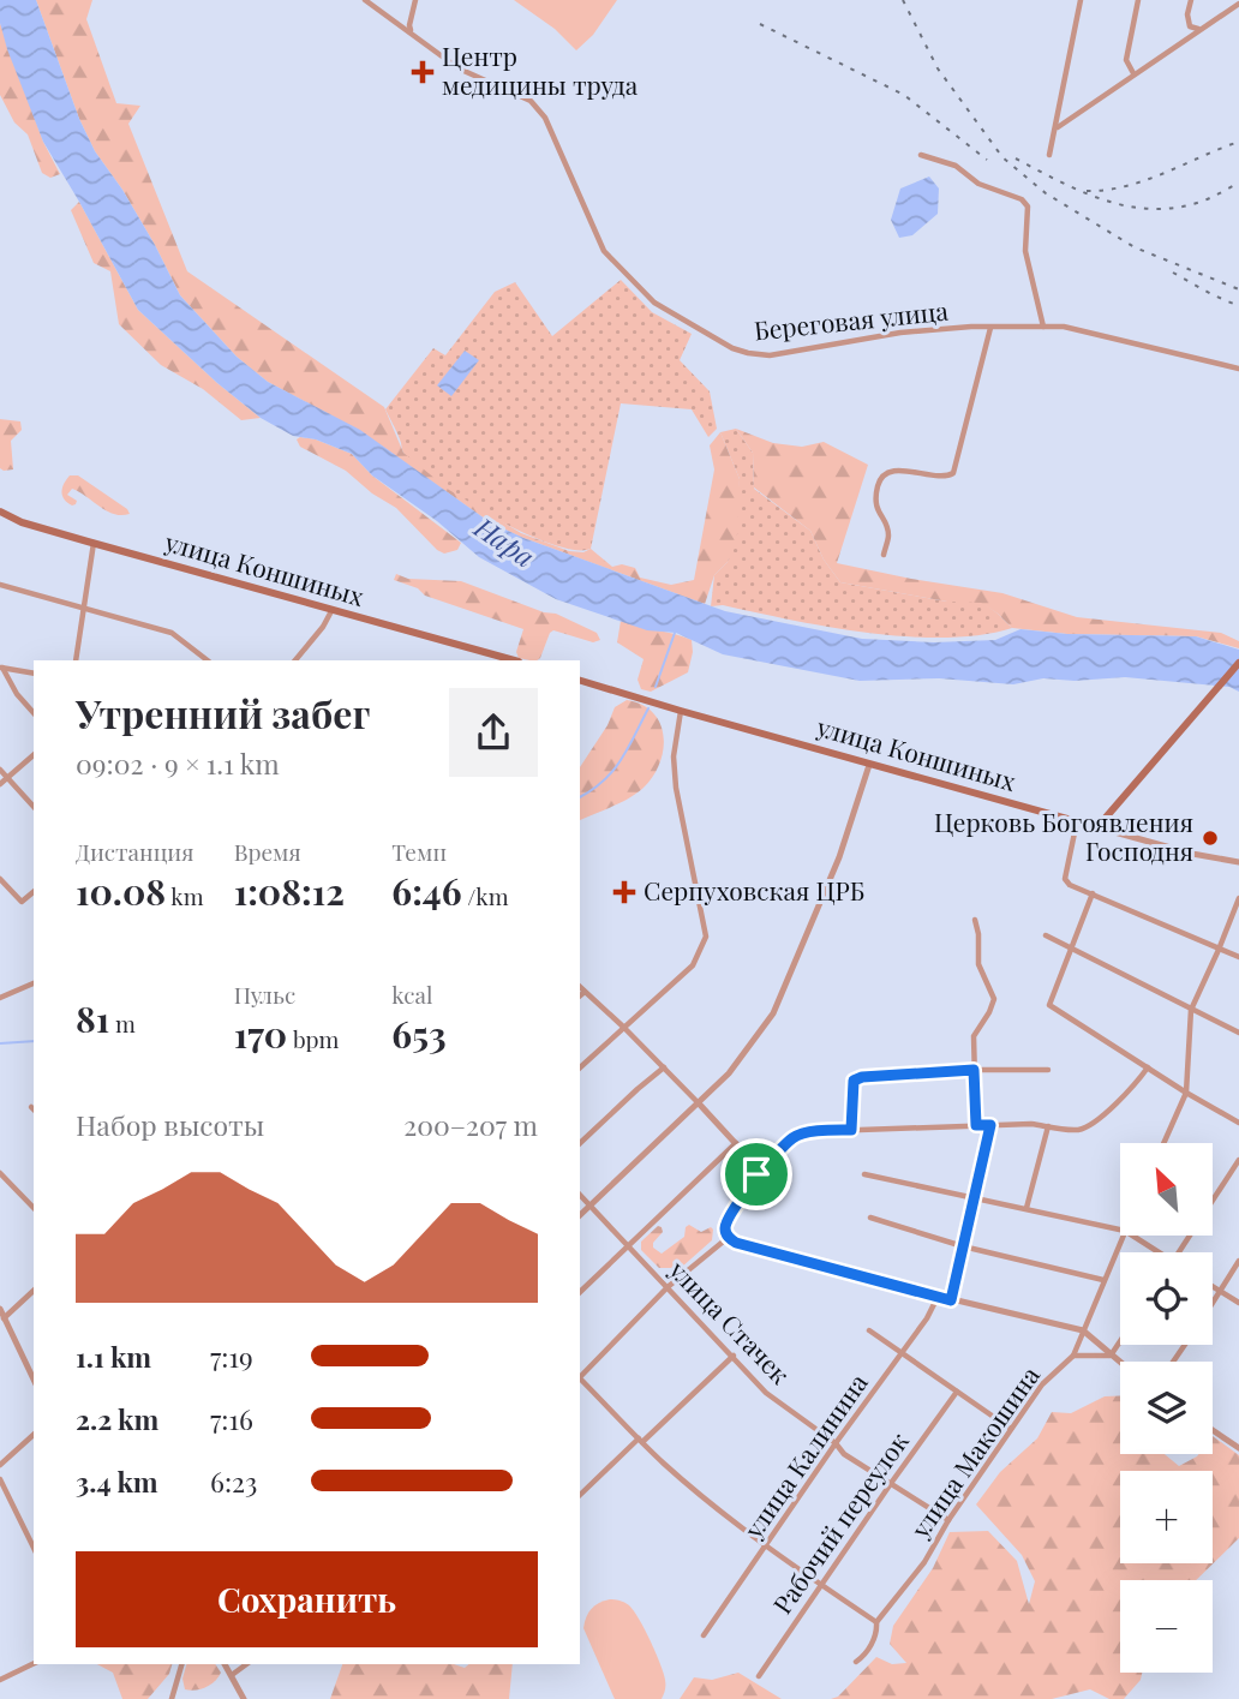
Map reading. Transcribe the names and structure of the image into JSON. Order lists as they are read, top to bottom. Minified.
{"streets":{"main road":["улица Коншиных"],"street":["Береговая улица","улица Стачек","улица Макошина","улица Калинина","Рабочий переулок"]},"crossings":[["улица Стачек","улица Макошина"],["улица Стачек","улица Калинина"],["улица Стачек","Рабочий переулок"]],"water":["Нара"],"places":{"health":["Центр медицины труда","Серпуховская ЦРБ"],"other":["Церковь Богоявления Господня"]},"north":"top left","page":{"heading":["Утренний забег","09:02 · 9 × 1.1 km"],"stats":[["Дистанция","10.08 km"],["Время","1:08:12"],["Темп","6:46 /km"],["81 m"],["Пульс","170 bpm"],["kcal","653"]],"chart":["Набор высоты","200–207 m"],"map_buttons":["+","−"],"list":[{"name":"1.1 km","note":"7:19"},{"name":"2.2 km","note":"7:16"},{"name":"3.4 km","note":"6:23"}],"buttons":"Сохранить"}}
